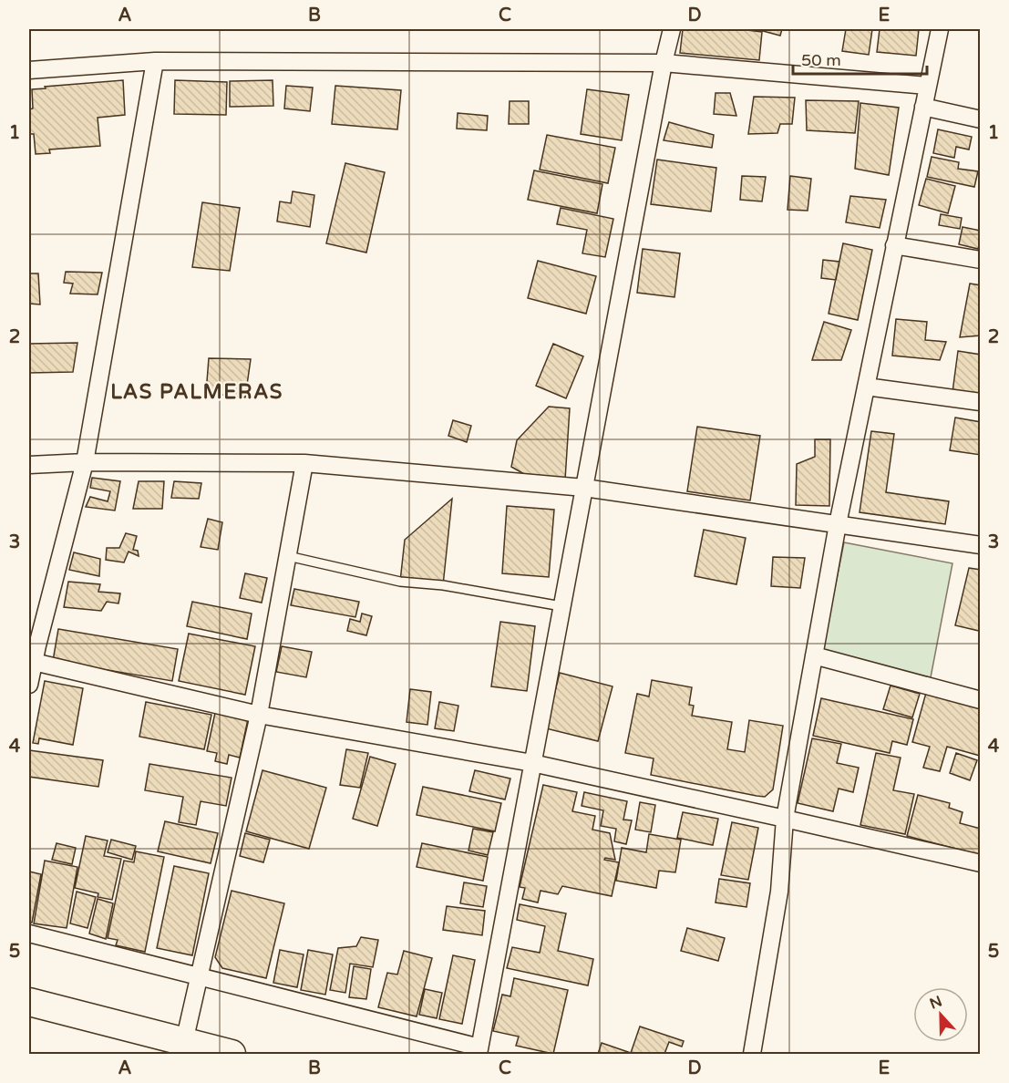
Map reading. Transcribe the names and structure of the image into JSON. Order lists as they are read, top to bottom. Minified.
{"districts":["LAS PALMERAS"],"scale_bar":"50 m","north":"top","grid":{"columns":["A","B","C","D","E"],"rows":["1","2","3","4","5"]}}
